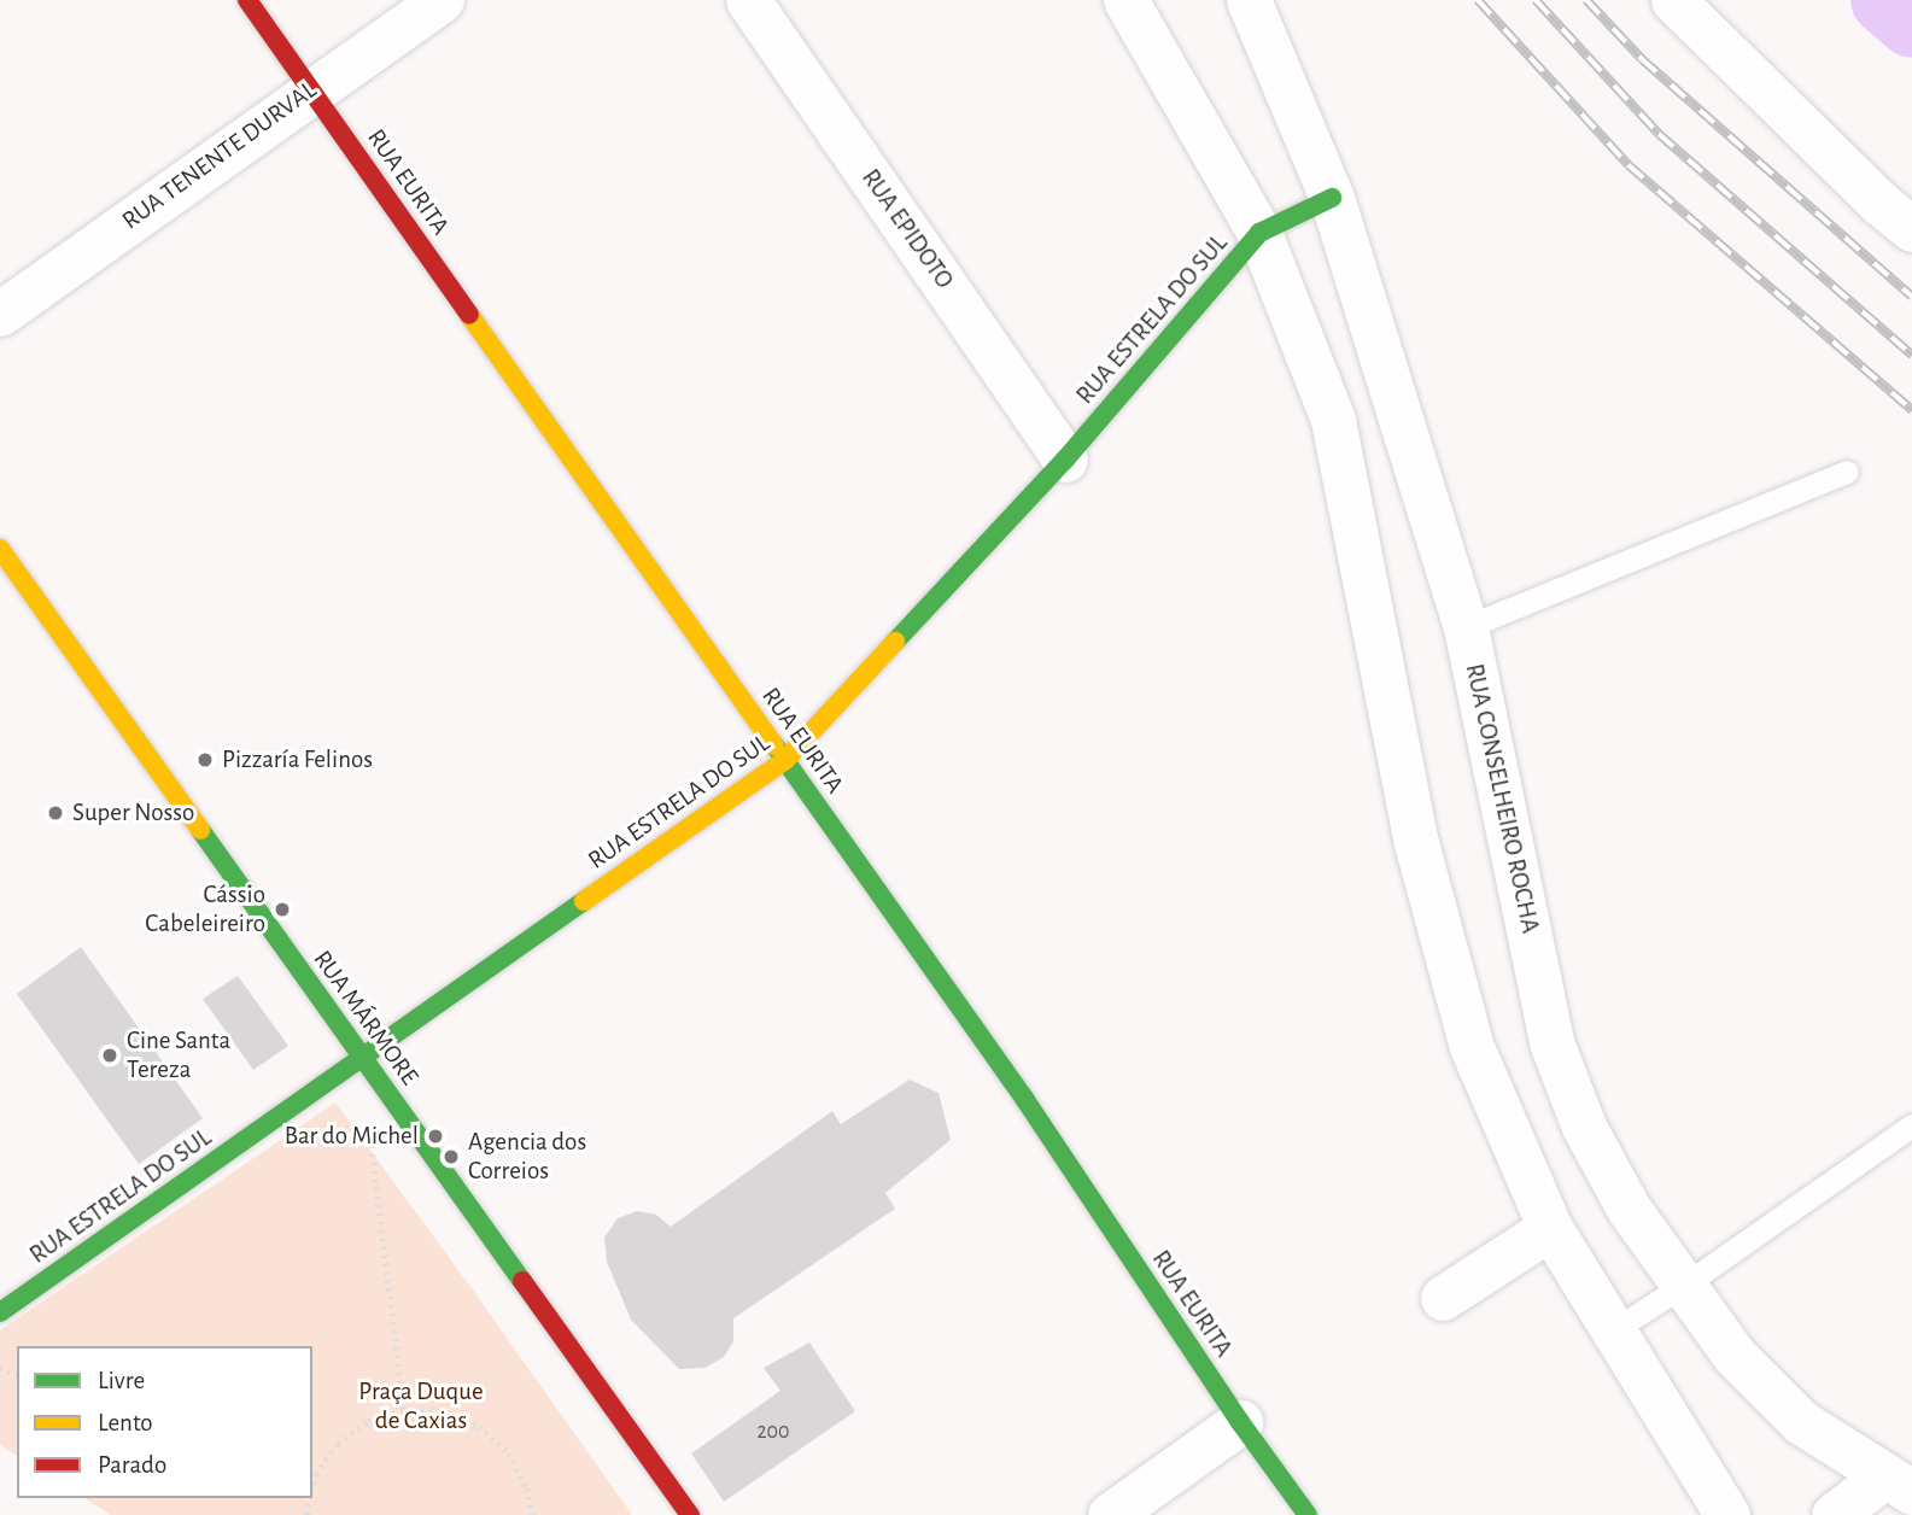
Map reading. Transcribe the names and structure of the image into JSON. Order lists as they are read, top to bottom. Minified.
{"streets":{"street":["RUA TENENTE DURVAL","RUA EURITA","RUA EPIDOTO","RUA ESTRELA DO SUL","RUA CONSELHEIRO ROCHA","RUA MÁRMORE"]},"crossings":[["RUA TENENTE DURVAL","RUA EURITA"],["RUA EURITA","RUA ESTRELA DO SUL"],["RUA EPIDOTO","RUA ESTRELA DO SUL"],["RUA ESTRELA DO SUL","RUA CONSELHEIRO ROCHA"],["RUA ESTRELA DO SUL","RUA MÁRMORE"]],"parks":["Praça Duque de Caxias"],"places":["Pizzaría Felinos","Super Nosso","Cássio Cabeleireiro","Cine Santa Tereza","Bar do Michel","Agencia dos Correios"],"house_numbers":["200"],"legend":["Livre","Lento","Parado"]}
